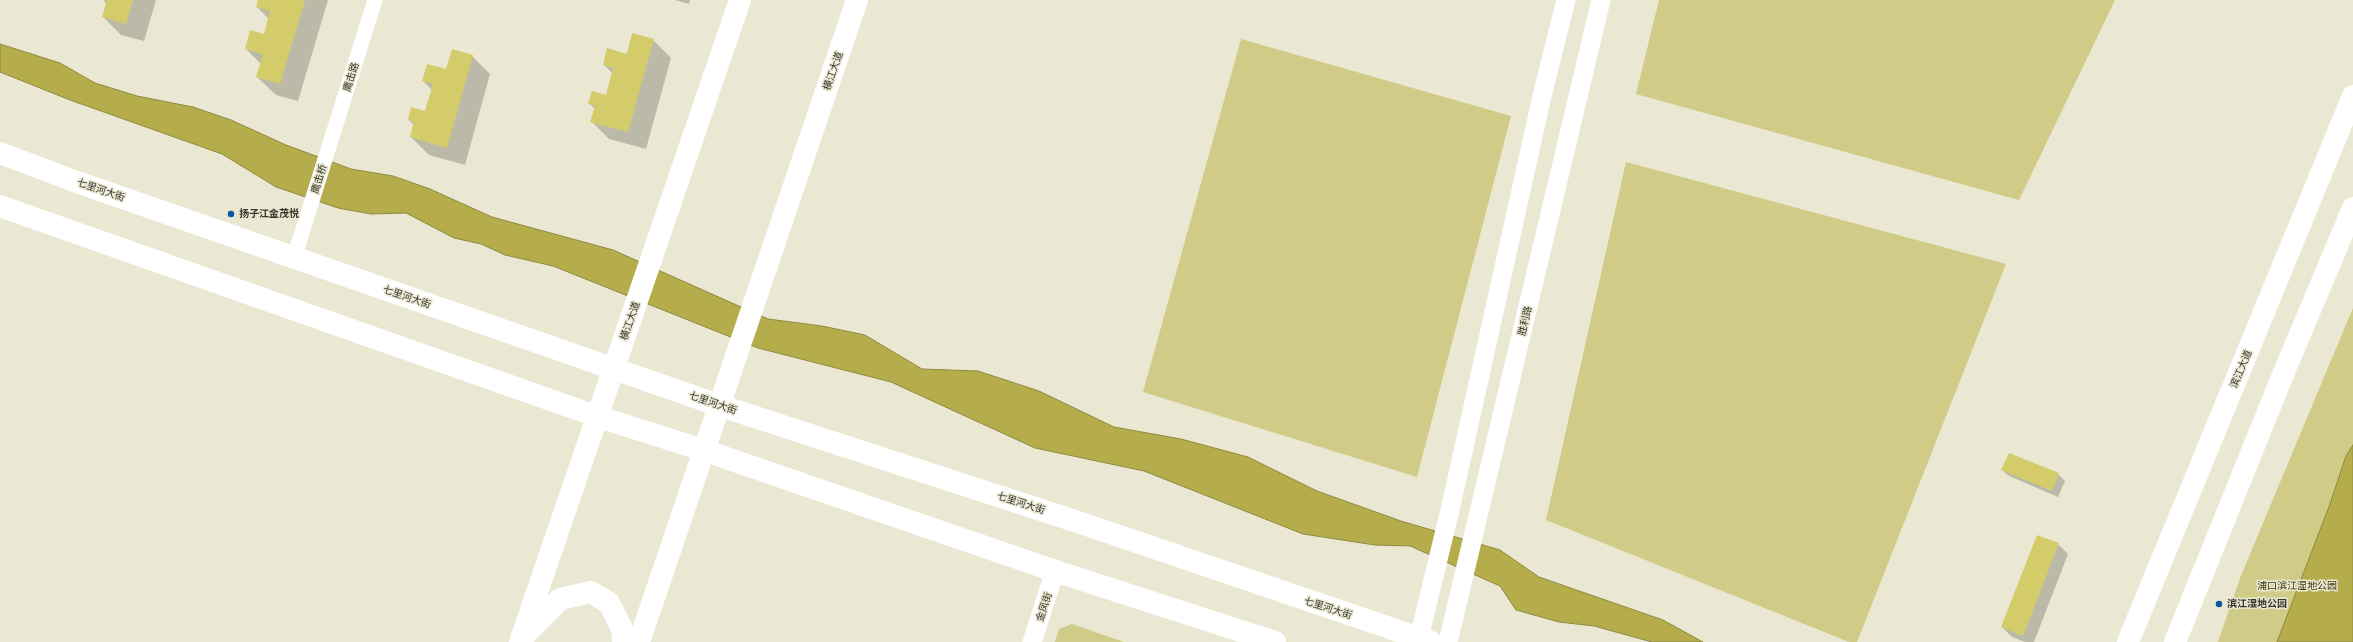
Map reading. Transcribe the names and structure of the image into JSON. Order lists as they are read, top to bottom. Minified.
{"streets":{"main road":["横江大道","七里河大街","滨江大道"],"street":["鹰击路","鹰击桥","胜利路","金凤街"]},"crossings":[["横江大道","七里河大街"],["鹰击路","鹰击桥"],["鹰击桥","七里河大街"]],"parks":["浦口滨江湿地公园"],"places":["扬子江金茂悦","滨江湿地公园"]}
